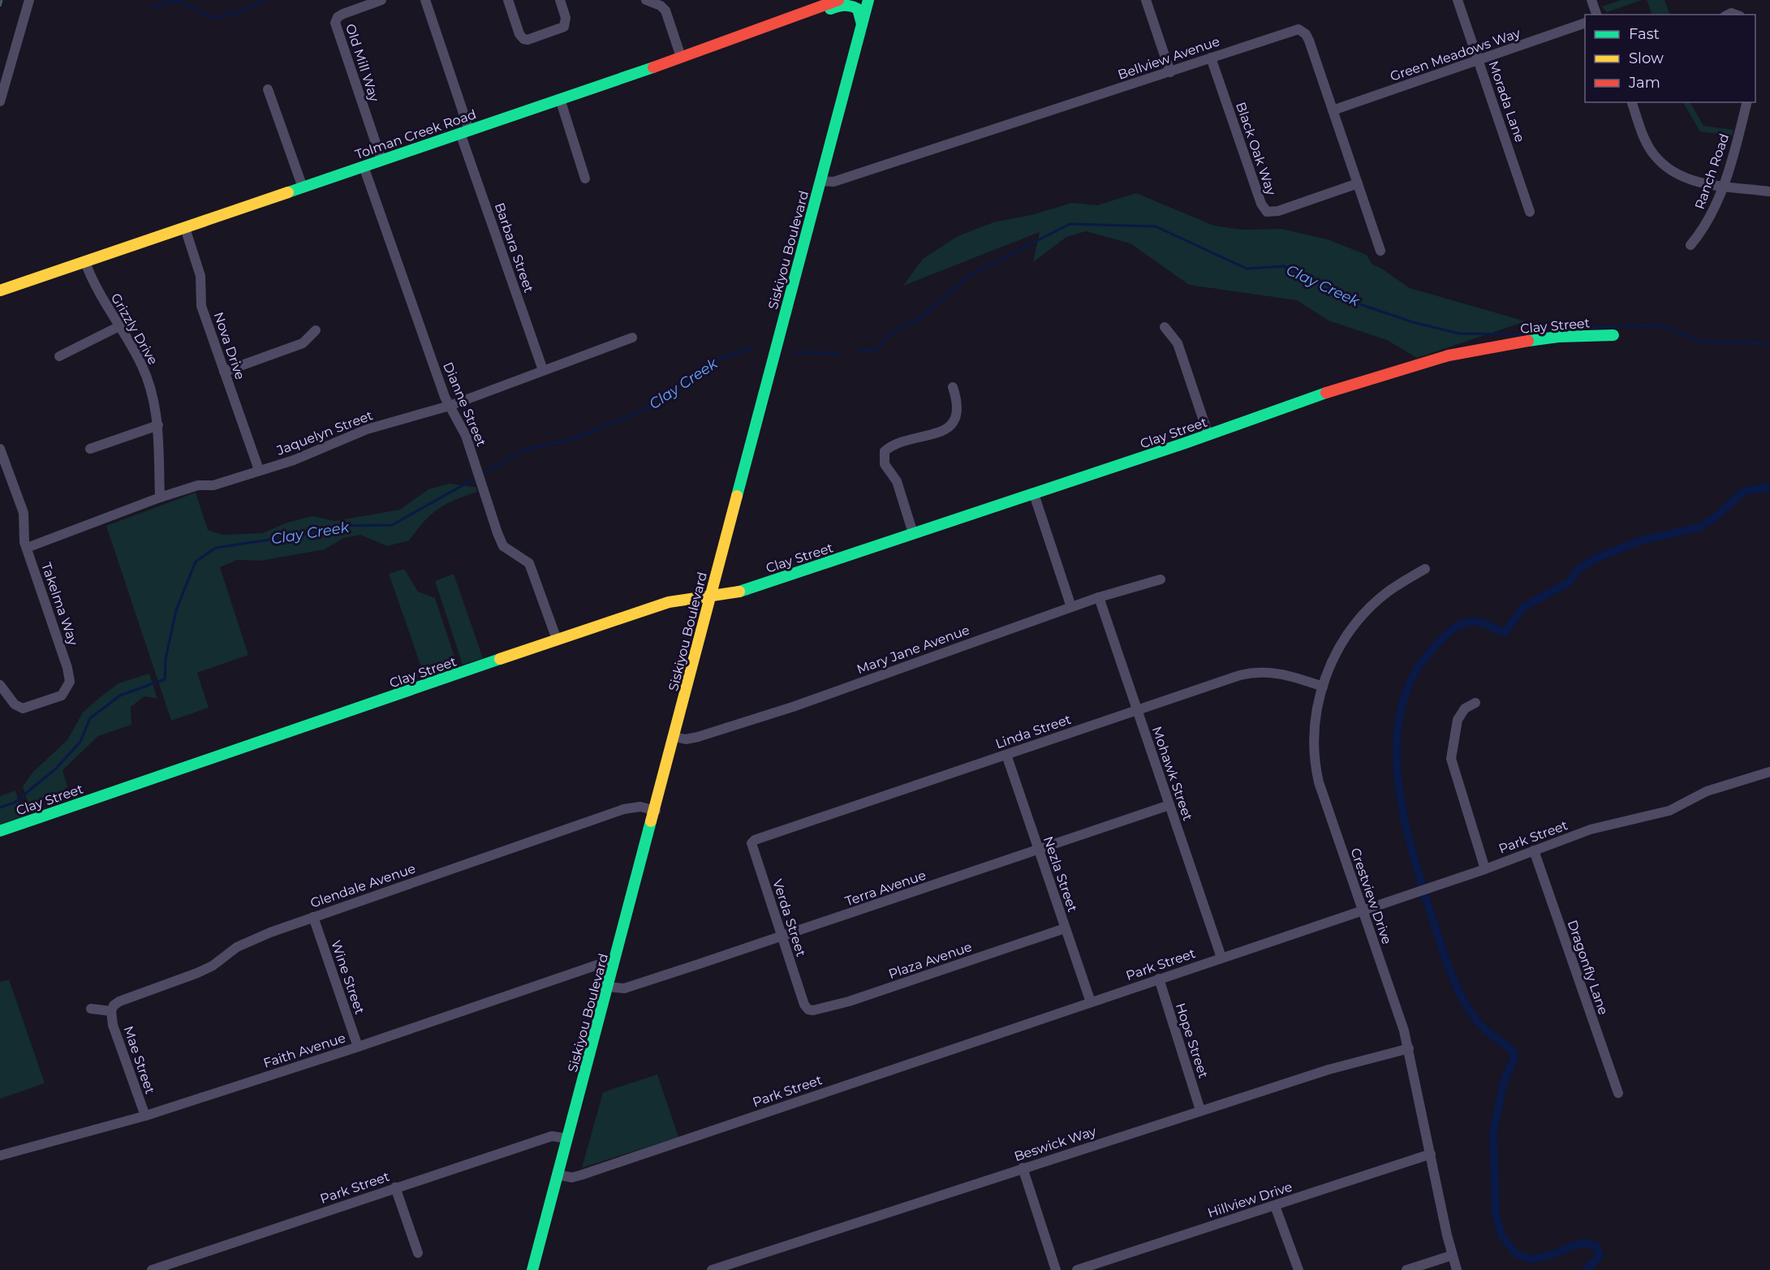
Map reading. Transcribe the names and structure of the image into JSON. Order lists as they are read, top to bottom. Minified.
{"streets":{"street":["Green Meadows Way","Bellview Avenue","Old Mill Way","Morada Lane","Tolman Creek Road","Black Oak Way","Ranch Road","Barbara Street","Siskiyou Boulevard","Clay Street","Grizzly Drive","Nova Drive","Dianne Street","Jaquelyn Street","Takelma Way","Mary Jane Avenue","Linda Street","Mohawk Street","Park Street","Nezla Street","Glendale Avenue","Terra Avenue","Crestview Drive","Verda Street","Plaza Avenue","Dragonfly Lane","Wine Street","Hope Street","Faith Avenue","Mae Street","Beswick Way","Hillview Drive"]},"crossings":[["Green Meadows Way","Bellview Avenue"],["Green Meadows Way","Morada Lane"],["Bellview Avenue","Black Oak Way"],["Bellview Avenue","Siskiyou Boulevard"],["Old Mill Way","Tolman Creek Road"],["Tolman Creek Road","Barbara Street"],["Tolman Creek Road","Grizzly Drive"],["Tolman Creek Road","Nova Drive"],["Tolman Creek Road","Dianne Street"],["Barbara Street","Jaquelyn Street"],["Siskiyou Boulevard","Clay Street"],["Siskiyou Boulevard","Mary Jane Avenue"],["Siskiyou Boulevard","Park Street"],["Siskiyou Boulevard","Glendale Avenue"],["Siskiyou Boulevard","Terra Avenue"],["Siskiyou Boulevard","Faith Avenue"],["Clay Street","Dianne Street"],["Grizzly Drive","Jaquelyn Street"],["Nova Drive","Jaquelyn Street"],["Dianne Street","Jaquelyn Street"],["Jaquelyn Street","Takelma Way"],["Mary Jane Avenue","Mohawk Street"],["Linda Street","Mohawk Street"],["Linda Street","Nezla Street"],["Linda Street","Crestview Drive"],["Linda Street","Verda Street"],["Mohawk Street","Park Street"],["Mohawk Street","Terra Avenue"],["Park Street","Nezla Street"],["Park Street","Crestview Drive"],["Park Street","Dragonfly Lane"],["Park Street","Hope Street"],["Nezla Street","Terra Avenue"],["Nezla Street","Plaza Avenue"],["Glendale Avenue","Wine Street"],["Glendale Avenue","Mae Street"],["Terra Avenue","Verda Street"],["Crestview Drive","Beswick Way"],["Crestview Drive","Hillview Drive"],["Verda Street","Plaza Avenue"],["Wine Street","Faith Avenue"],["Hope Street","Beswick Way"],["Faith Avenue","Mae Street"]],"water":["Clay Creek"],"legend":["Fast","Slow","Jam"]}
